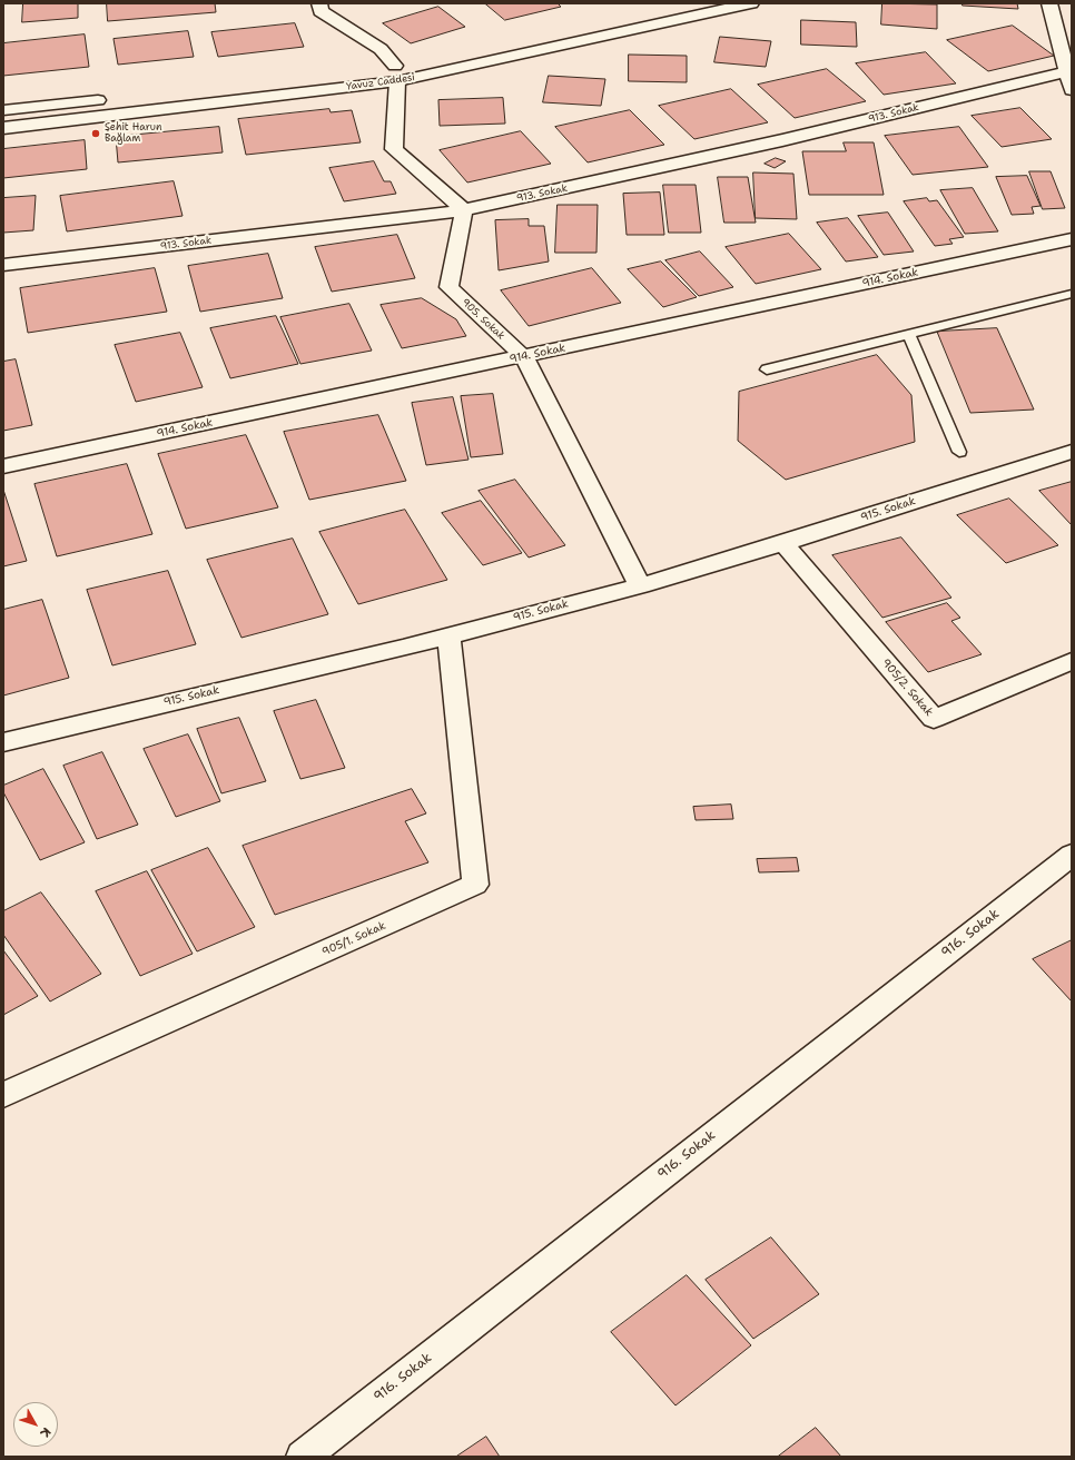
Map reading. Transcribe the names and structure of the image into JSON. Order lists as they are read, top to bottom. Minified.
{"streets":{"street":["Yavuz Caddesi","913. Sokak","914. Sokak","905. Sokak","915. Sokak","905/2. Sokak","916. Sokak","905/1. Sokak"]},"crossings":[["913. Sokak","905. Sokak"],["914. Sokak","905. Sokak"],["905. Sokak","915. Sokak"],["915. Sokak","905/2. Sokak"],["915. Sokak","905/1. Sokak"]],"places":["Şehit Harun Bağlam"],"north":"bottom right"}
